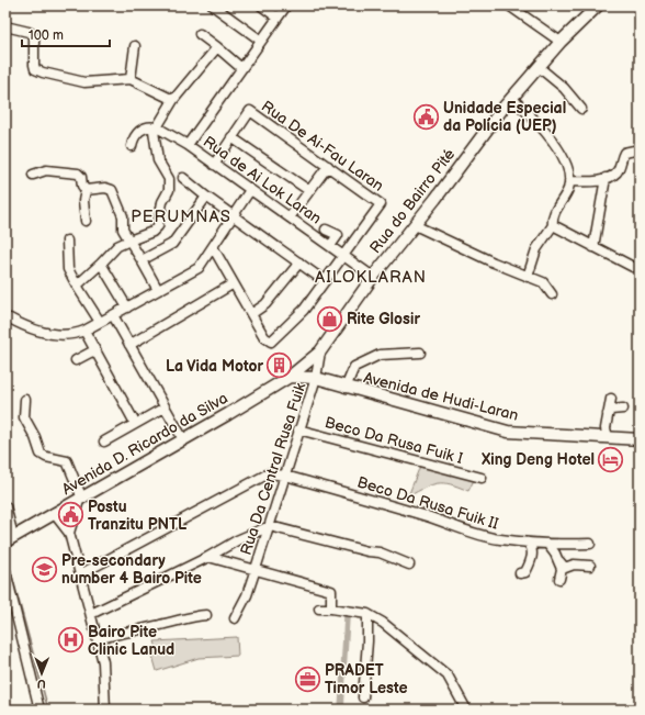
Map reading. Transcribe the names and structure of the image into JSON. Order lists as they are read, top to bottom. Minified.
{"streets":{"main road":["Rua do Bairro Pité","Avenida de Hudi-Laran","Avenida D. Ricardo da Silva"],"street":["Rua De Ai-Fau Laran","Rua de Ai Lok Laran","Beco Da Rusa Fuik I","Rua Da Central Rusa Fuik","Beco Da Rusa Fuik II"]},"crossings":[["Rua De Ai-Fau Laran","Rua de Ai Lok Laran"],["Rua de Ai Lok Laran","Rua do Bairro Pité"],["Rua do Bairro Pité","Avenida de Hudi-Laran"],["Rua do Bairro Pité","Avenida D. Ricardo da Silva"],["Rua do Bairro Pité","Rua Da Central Rusa Fuik"],["Avenida de Hudi-Laran","Avenida D. Ricardo da Silva"],["Avenida de Hudi-Laran","Rua Da Central Rusa Fuik"],["Beco Da Rusa Fuik I","Rua Da Central Rusa Fuik"],["Rua Da Central Rusa Fuik","Beco Da Rusa Fuik II"]],"districts":["PERUMNAS","AILOKLARAN"],"places":{"public building":["Unidade Especial da Polícia (UEP)","Postu Tranzitu PNTL"],"shop":["Rite Glosir"],"building":["La Vida Motor"],"hotel":["Xing Deng Hotel"],"school or university":["Pre-secondary number 4 Bairo Pite"],"hospital":["Bairo Pite Clinic Lanud"],"office":["PRADET Timor Leste"]},"scale_bar":"100 m","north":"bottom"}
